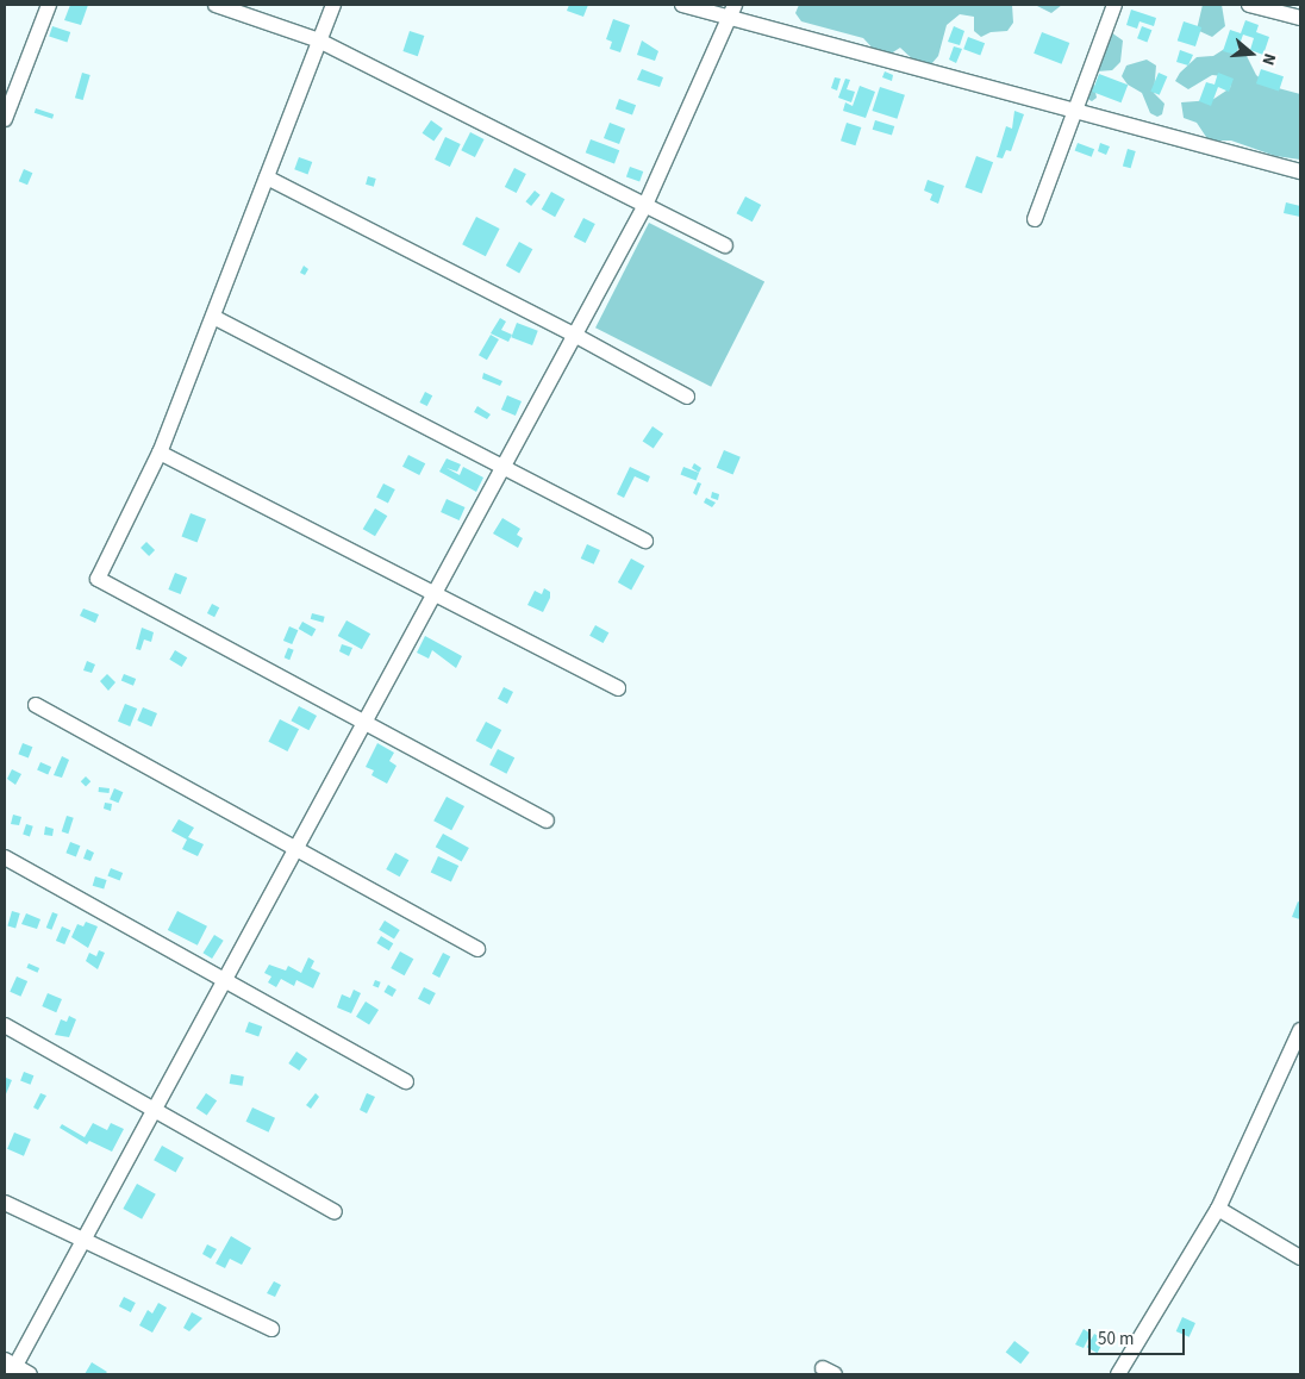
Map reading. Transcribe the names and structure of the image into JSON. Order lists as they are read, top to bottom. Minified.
{"scale_bar":"50 m","north":"right"}
